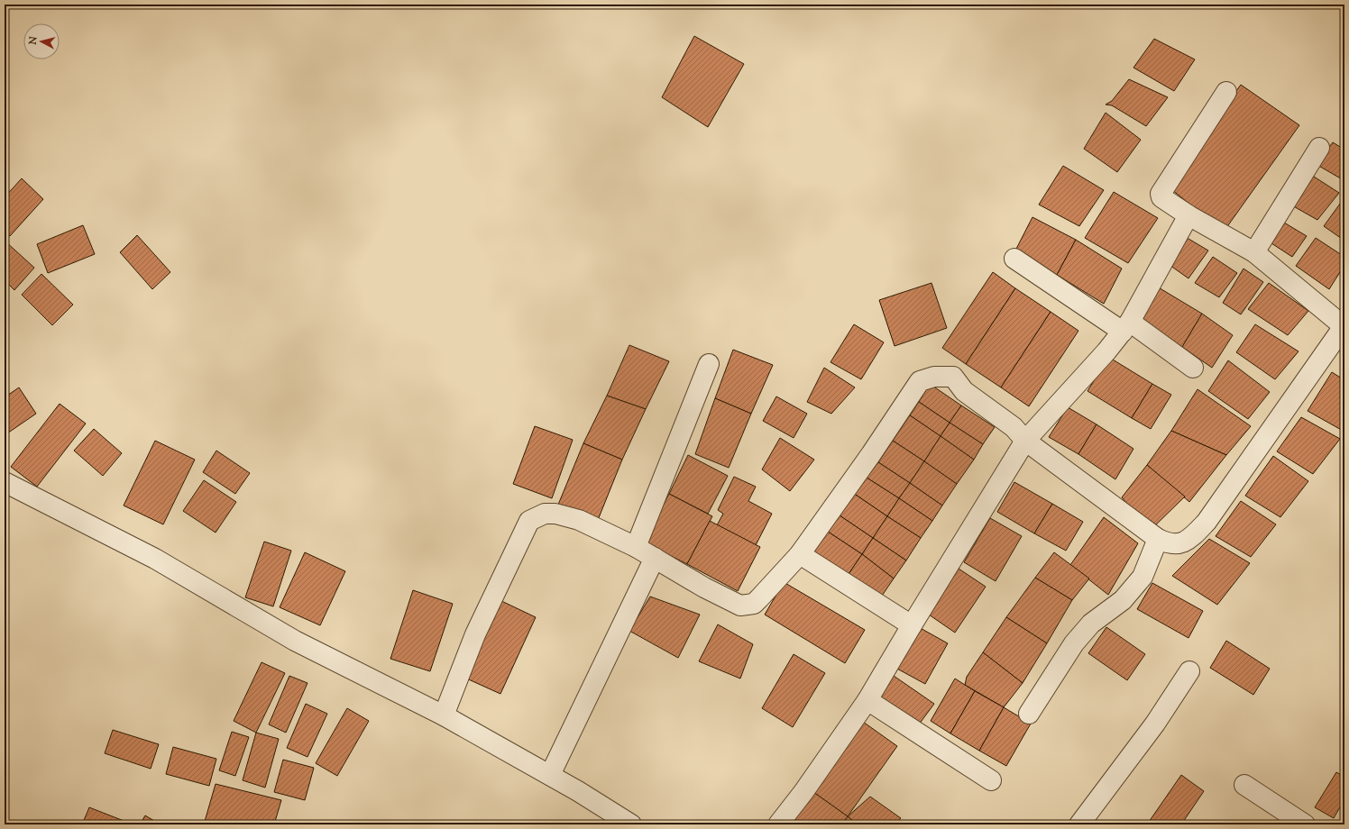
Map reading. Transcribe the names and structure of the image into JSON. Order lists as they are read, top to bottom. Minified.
{"north":"left"}
